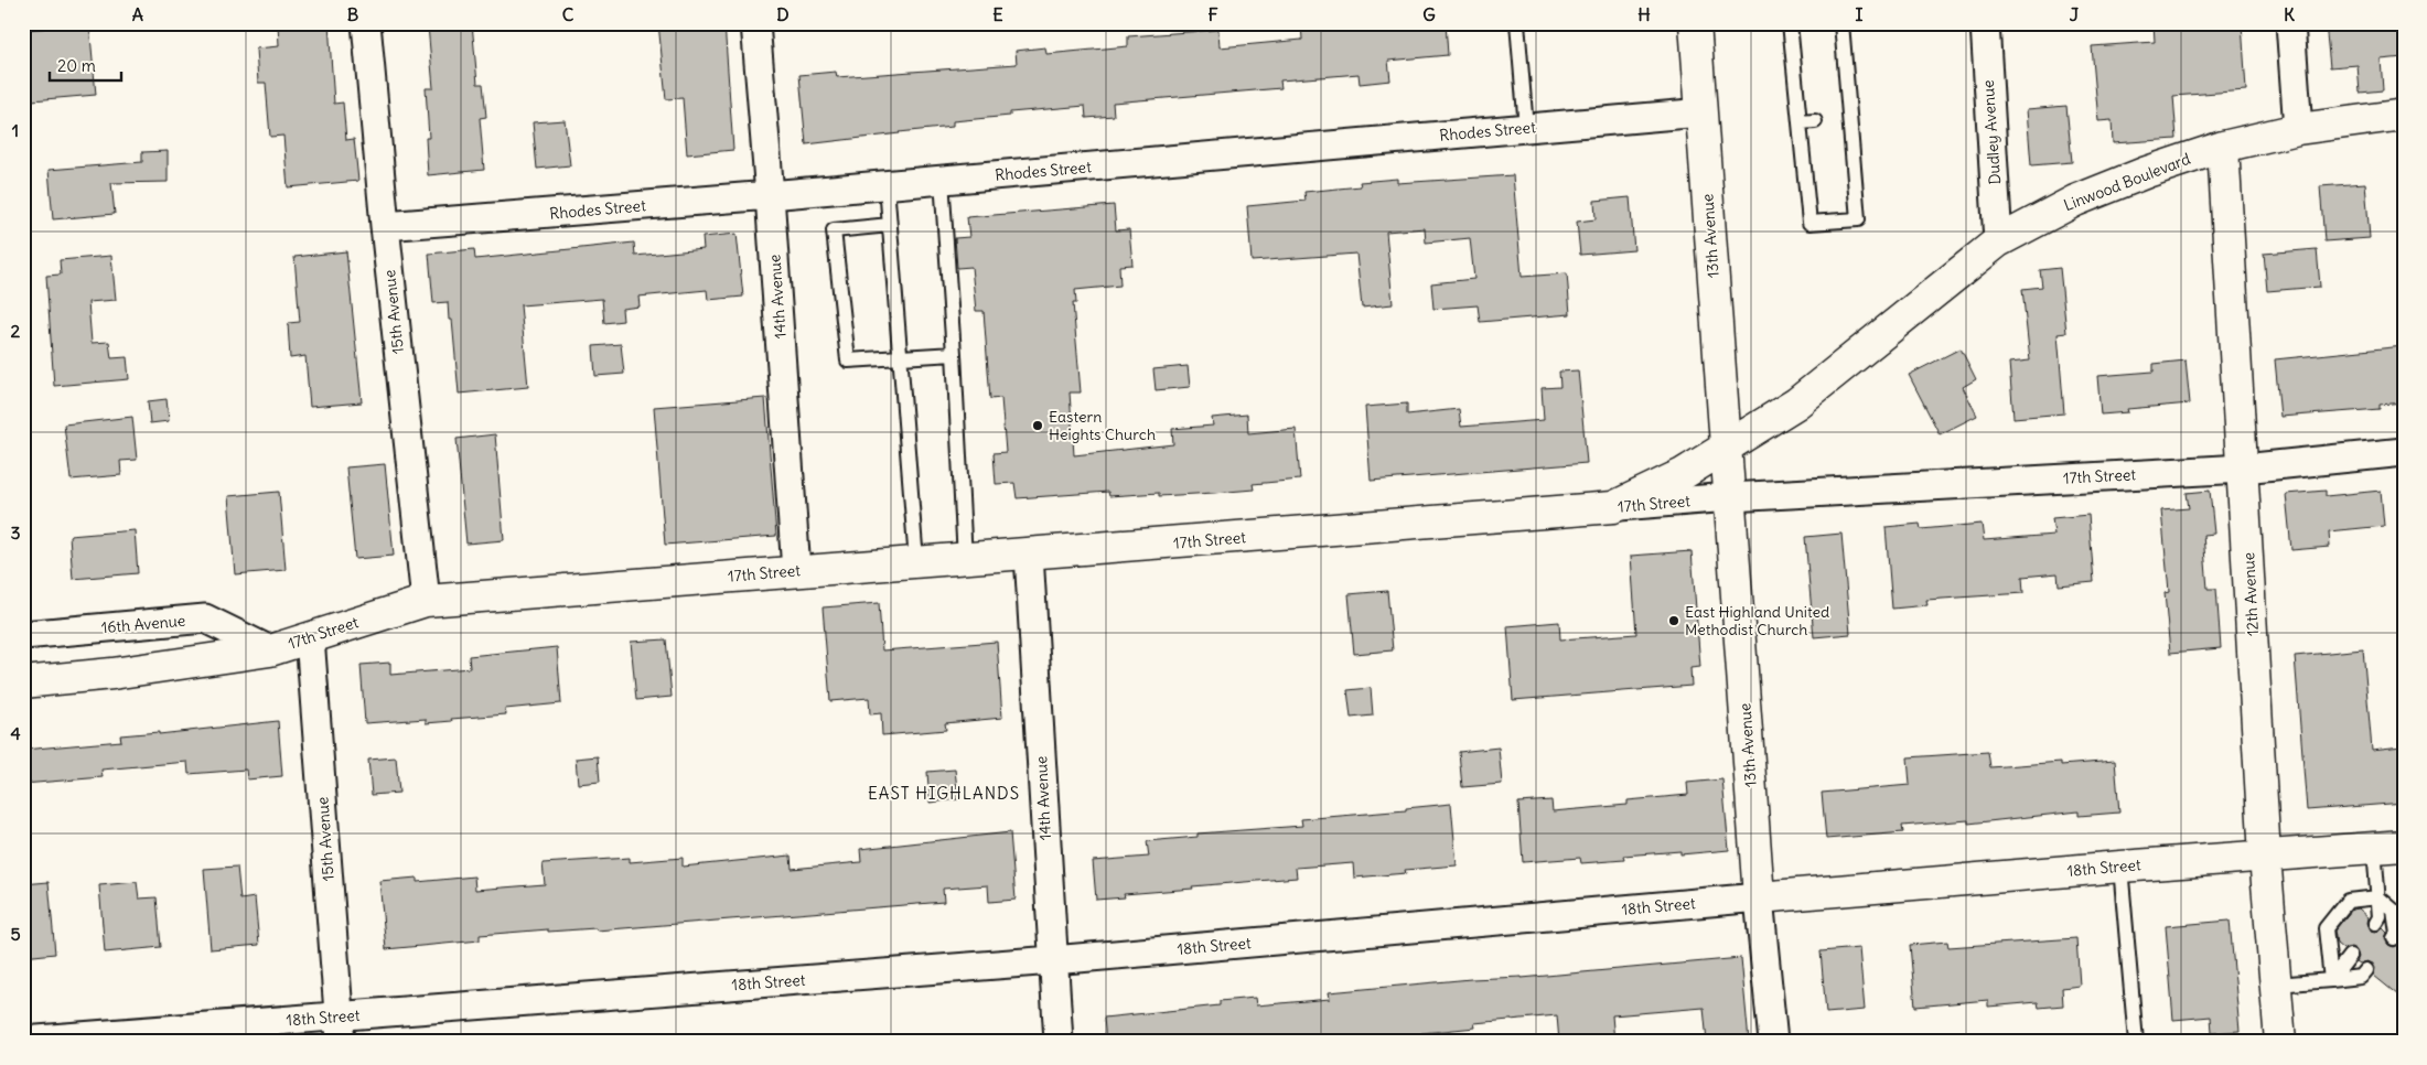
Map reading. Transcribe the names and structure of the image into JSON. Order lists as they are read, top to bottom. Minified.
{"streets":{"street":["Rhodes Street","Dudley Avenue","Linwood Boulevard","13th Avenue","14th Avenue","15th Avenue","17th Street","12th Avenue","16th Avenue","18th Street"]},"crossings":[["Rhodes Street","13th Avenue"],["Rhodes Street","14th Avenue"],["Rhodes Street","15th Avenue"],["Dudley Avenue","Linwood Boulevard"],["Linwood Boulevard","13th Avenue"],["Linwood Boulevard","12th Avenue"],["13th Avenue","17th Street"],["13th Avenue","18th Street"],["14th Avenue","17th Street"],["14th Avenue","18th Street"],["15th Avenue","17th Street"],["15th Avenue","18th Street"],["17th Street","12th Avenue"],["17th Street","16th Avenue"],["12th Avenue","18th Street"]],"districts":["EAST HIGHLANDS"],"places":["Eastern Heights Church","East Highland United Methodist Church"],"scale_bar":"20 m","grid":{"columns":["A","B","C","D","E","F","G","H","I","J","K"],"rows":["1","2","3","4","5"]}}
